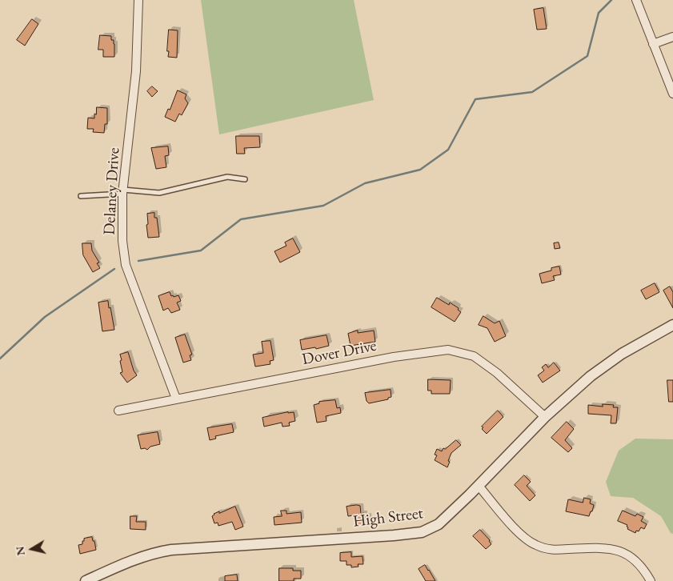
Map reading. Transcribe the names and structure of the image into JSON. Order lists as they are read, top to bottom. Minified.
{"streets":{"street":["Delaney Drive","Dover Drive","High Street"]},"crossings":[["Delaney Drive","Dover Drive"],["Dover Drive","High Street"]],"north":"left"}
